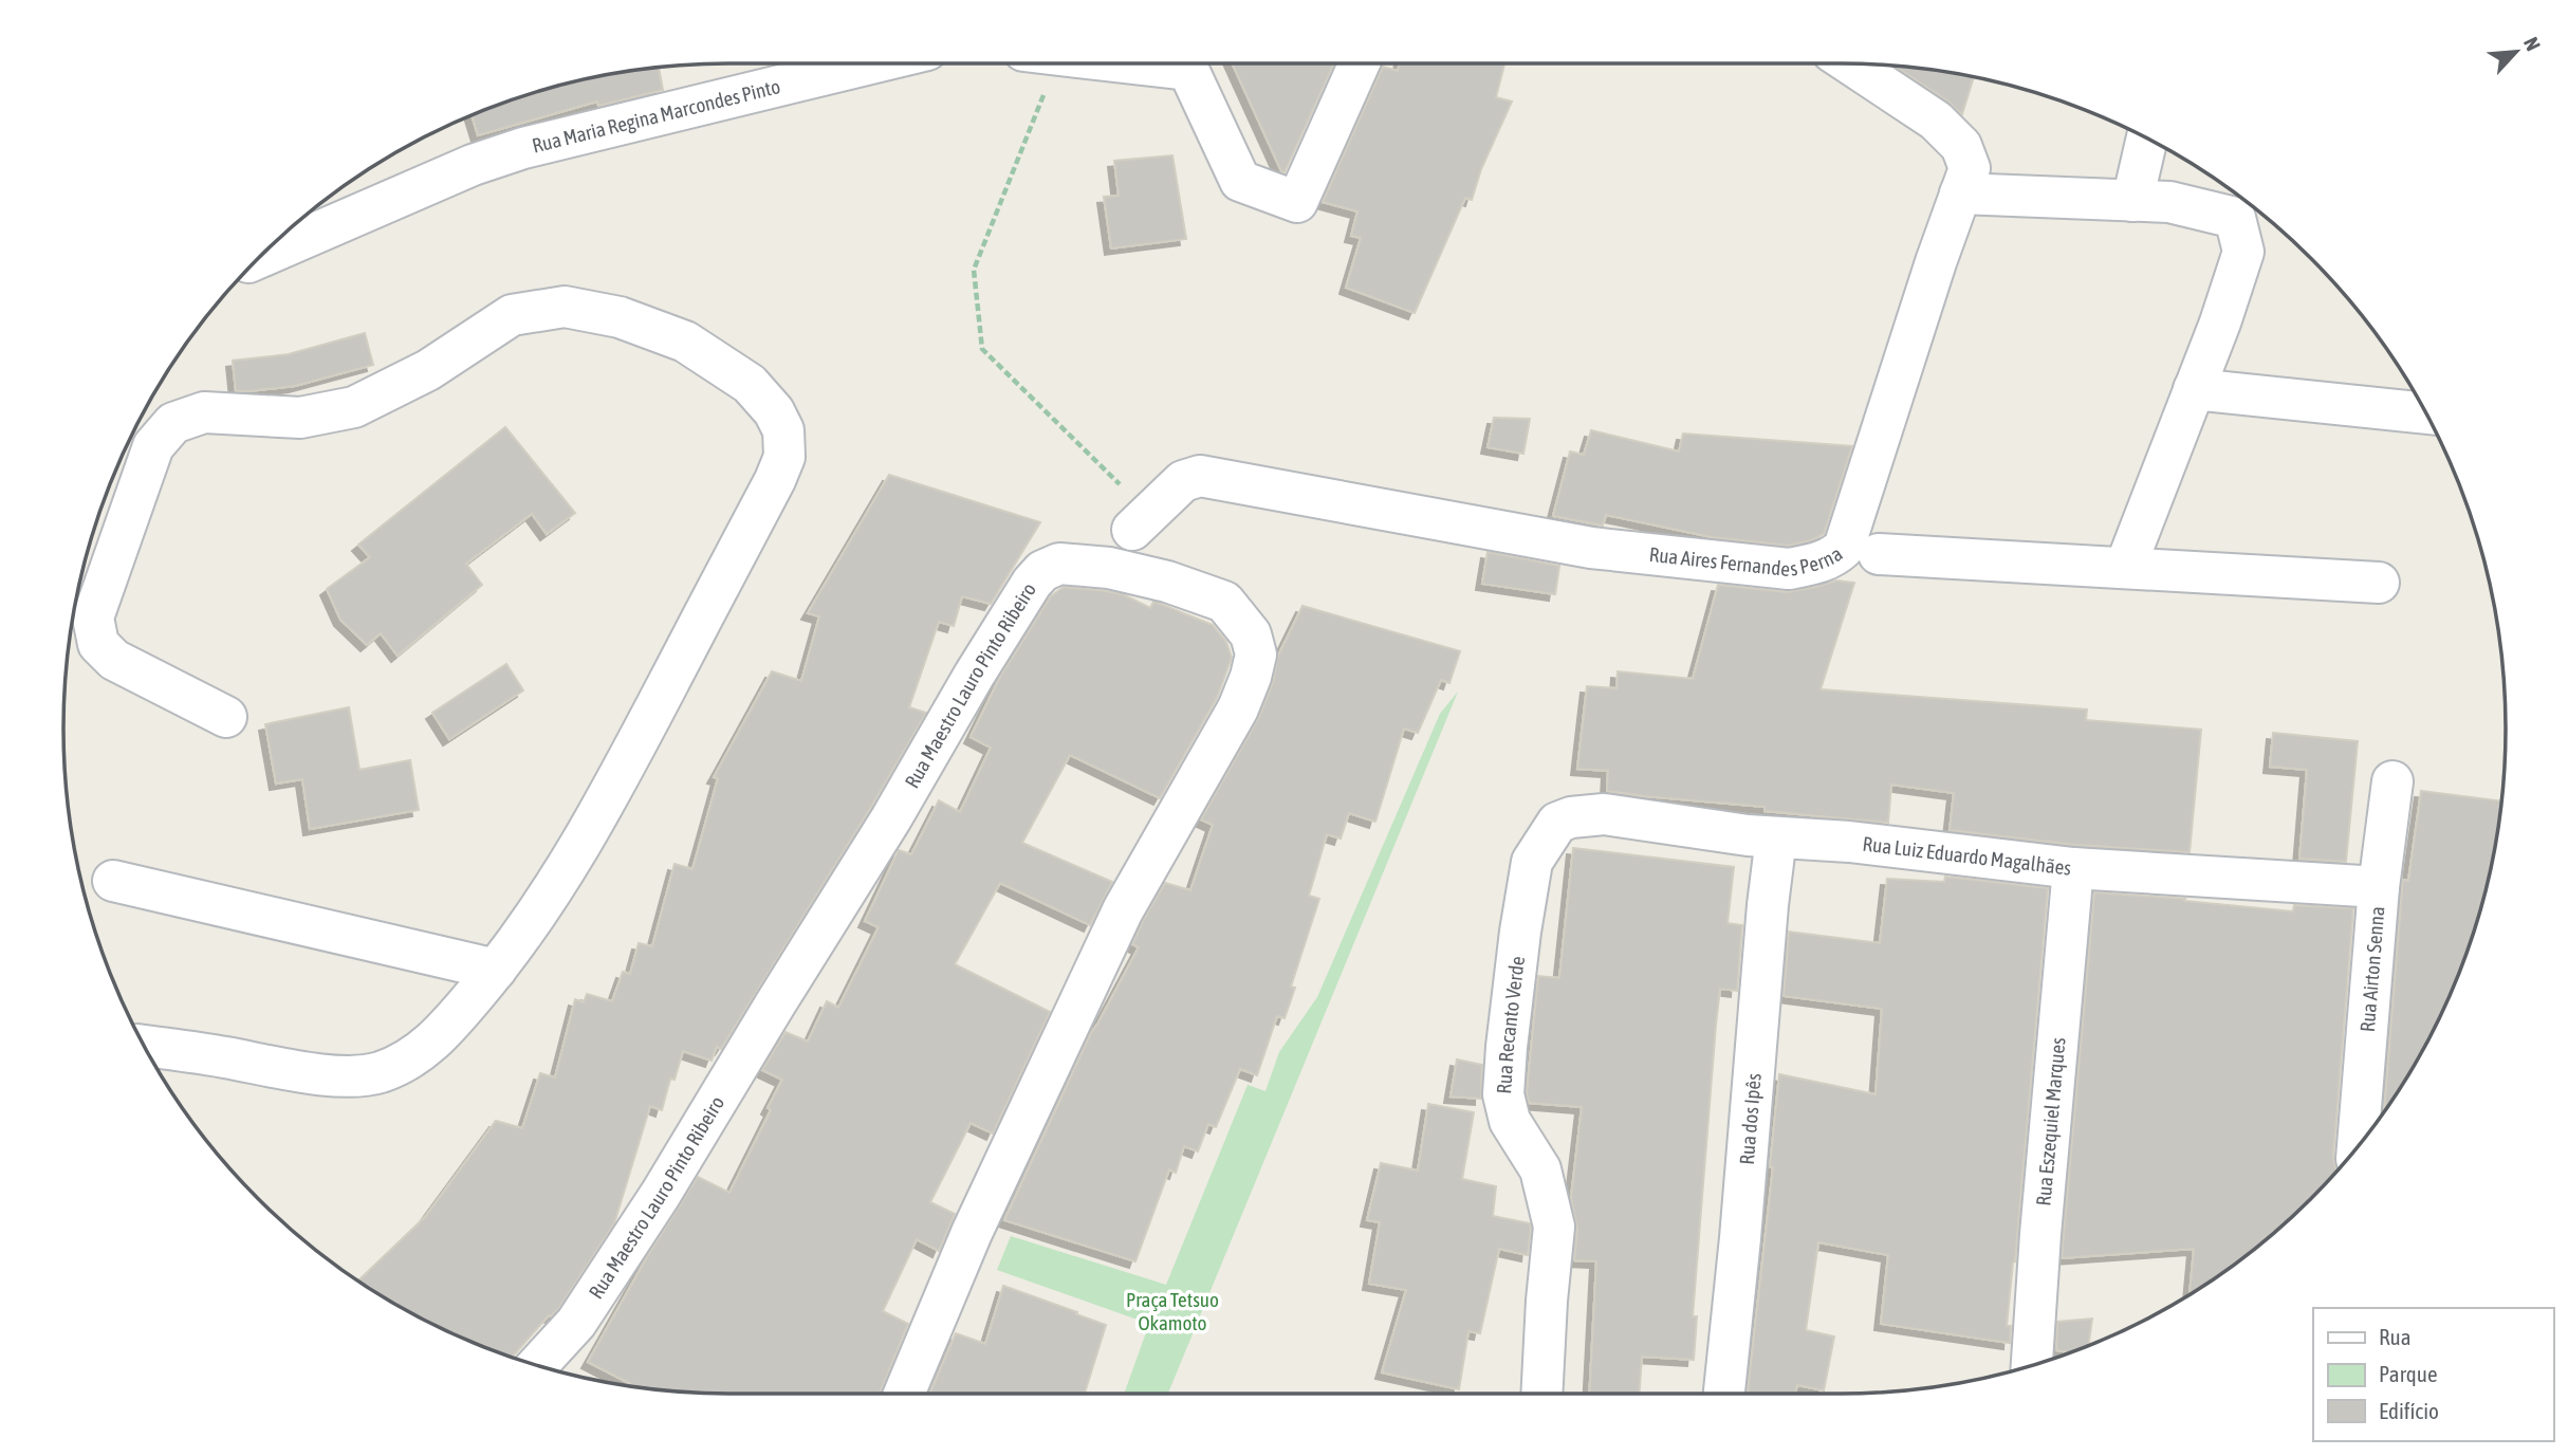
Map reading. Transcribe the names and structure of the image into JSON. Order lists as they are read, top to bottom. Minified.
{"streets":{"street":["Rua Maria Regina Marcondes Pinto","Rua Aires Fernandes Perna","Rua Maestro Lauro Pinto Ribeiro","Rua Luiz Eduardo Magalhães","Rua Airton Senna","Rua Recanto Verde","Rua dos Ipês","Rua Eszequiel Marques"]},"crossings":[["Rua Luiz Eduardo Magalhães","Rua Airton Senna"],["Rua Luiz Eduardo Magalhães","Rua Recanto Verde"],["Rua Luiz Eduardo Magalhães","Rua dos Ipês"],["Rua Luiz Eduardo Magalhães","Rua Eszequiel Marques"]],"parks":["Praça Tetsuo Okamoto"],"legend":["Rua","Parque","Edifício"],"north":"top right"}
